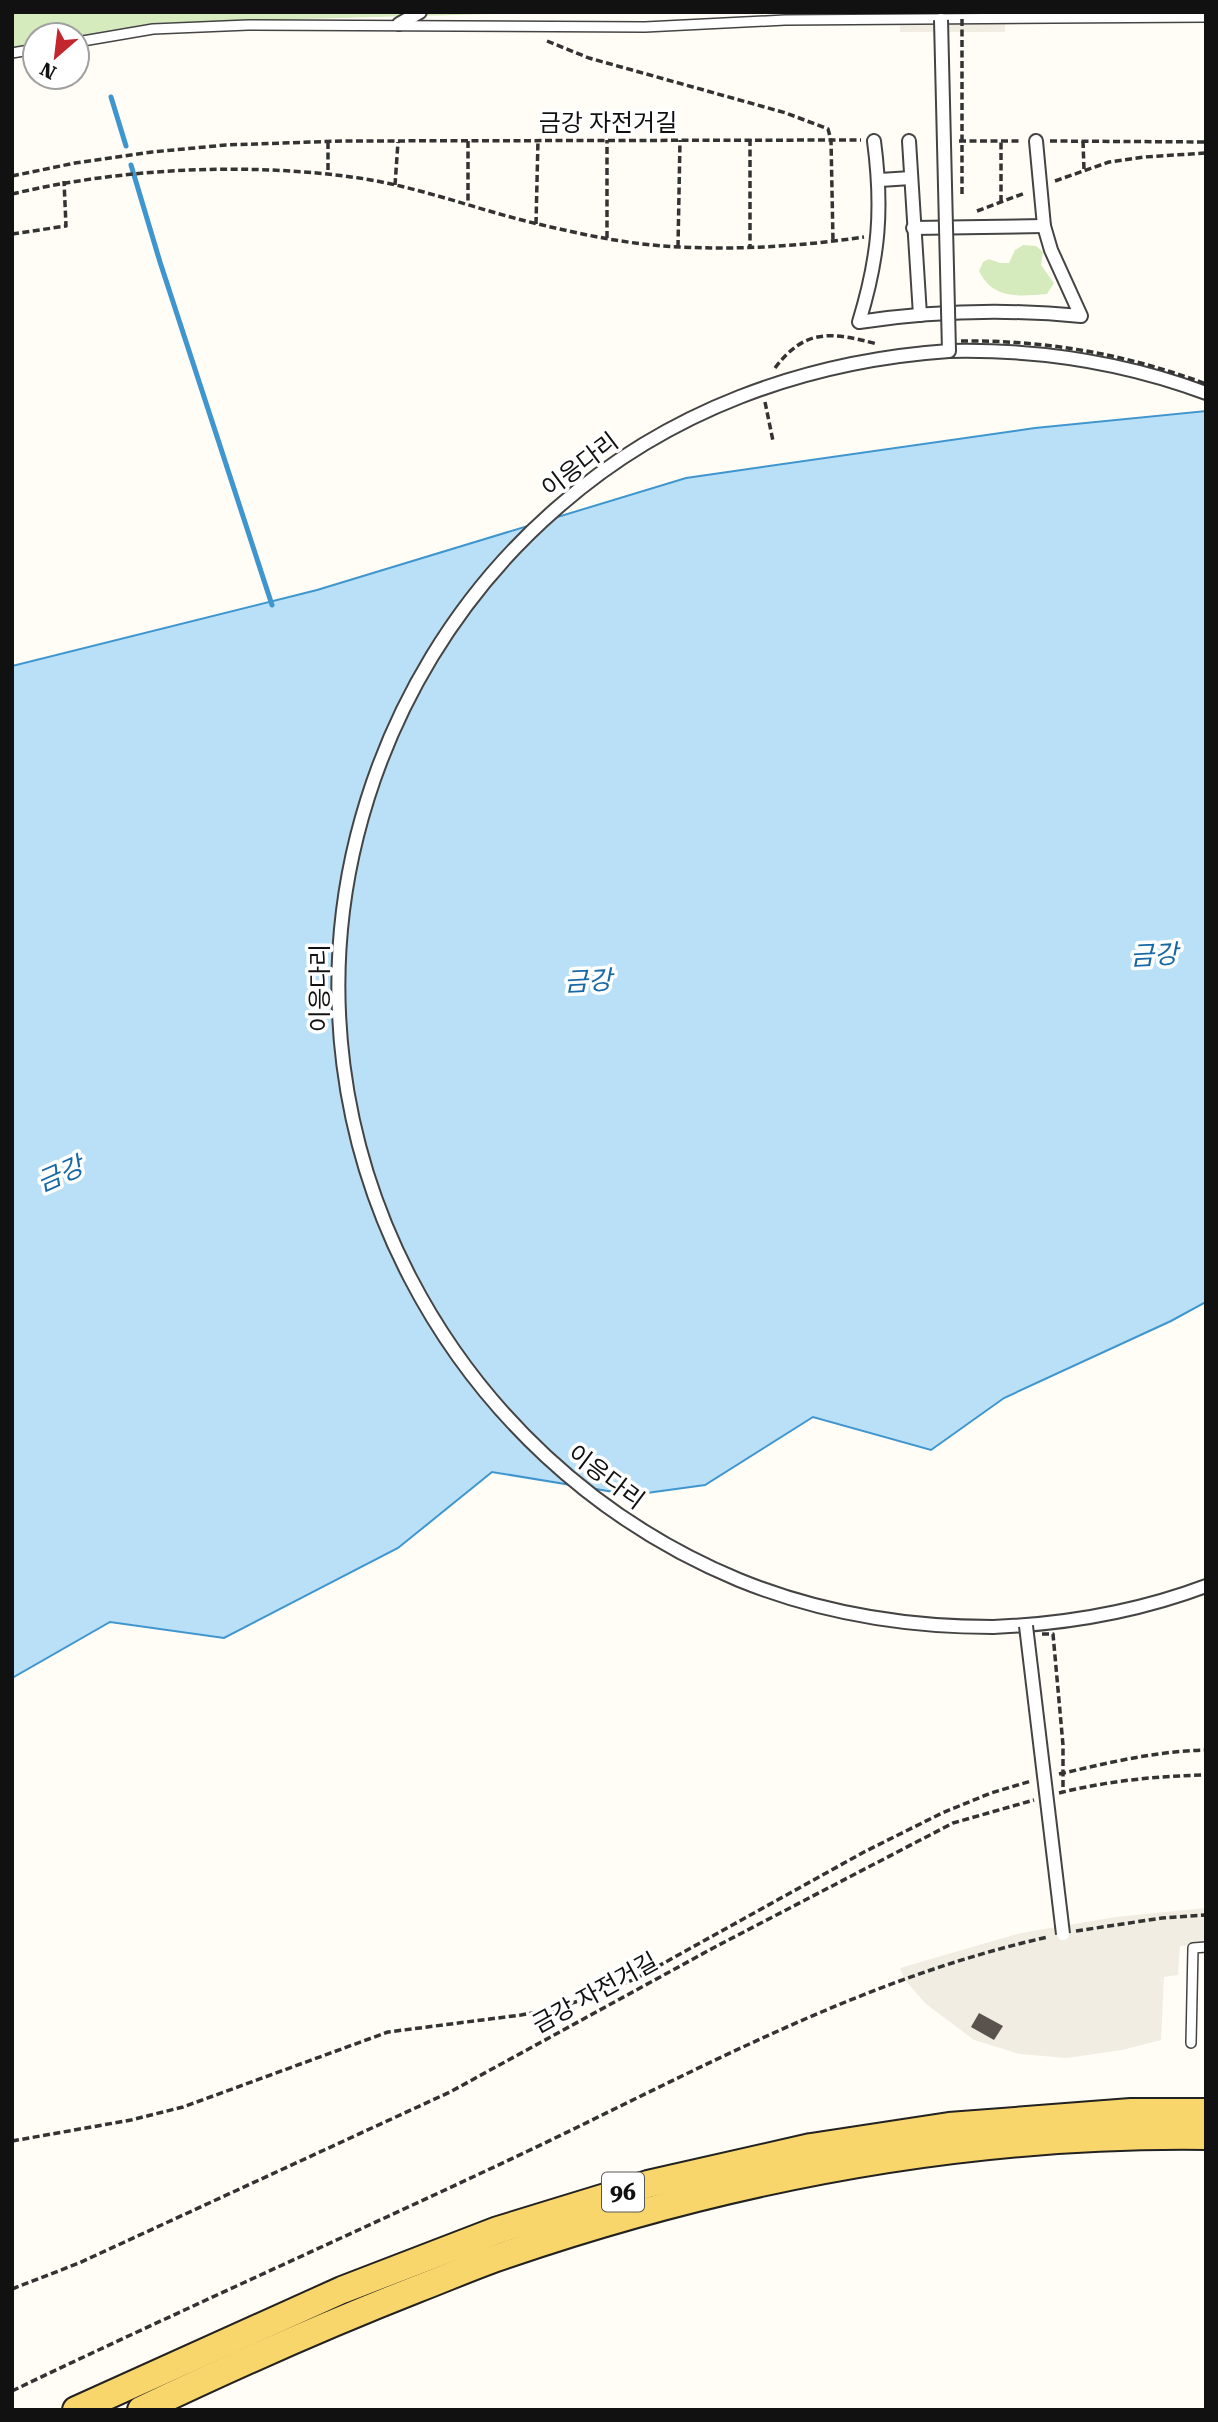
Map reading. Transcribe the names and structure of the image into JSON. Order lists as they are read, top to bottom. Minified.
{"streets":{"main road":["96"],"street":["이응다리"],"path":["금강 자전거길"]},"water":["금강"],"north":"bottom left"}
